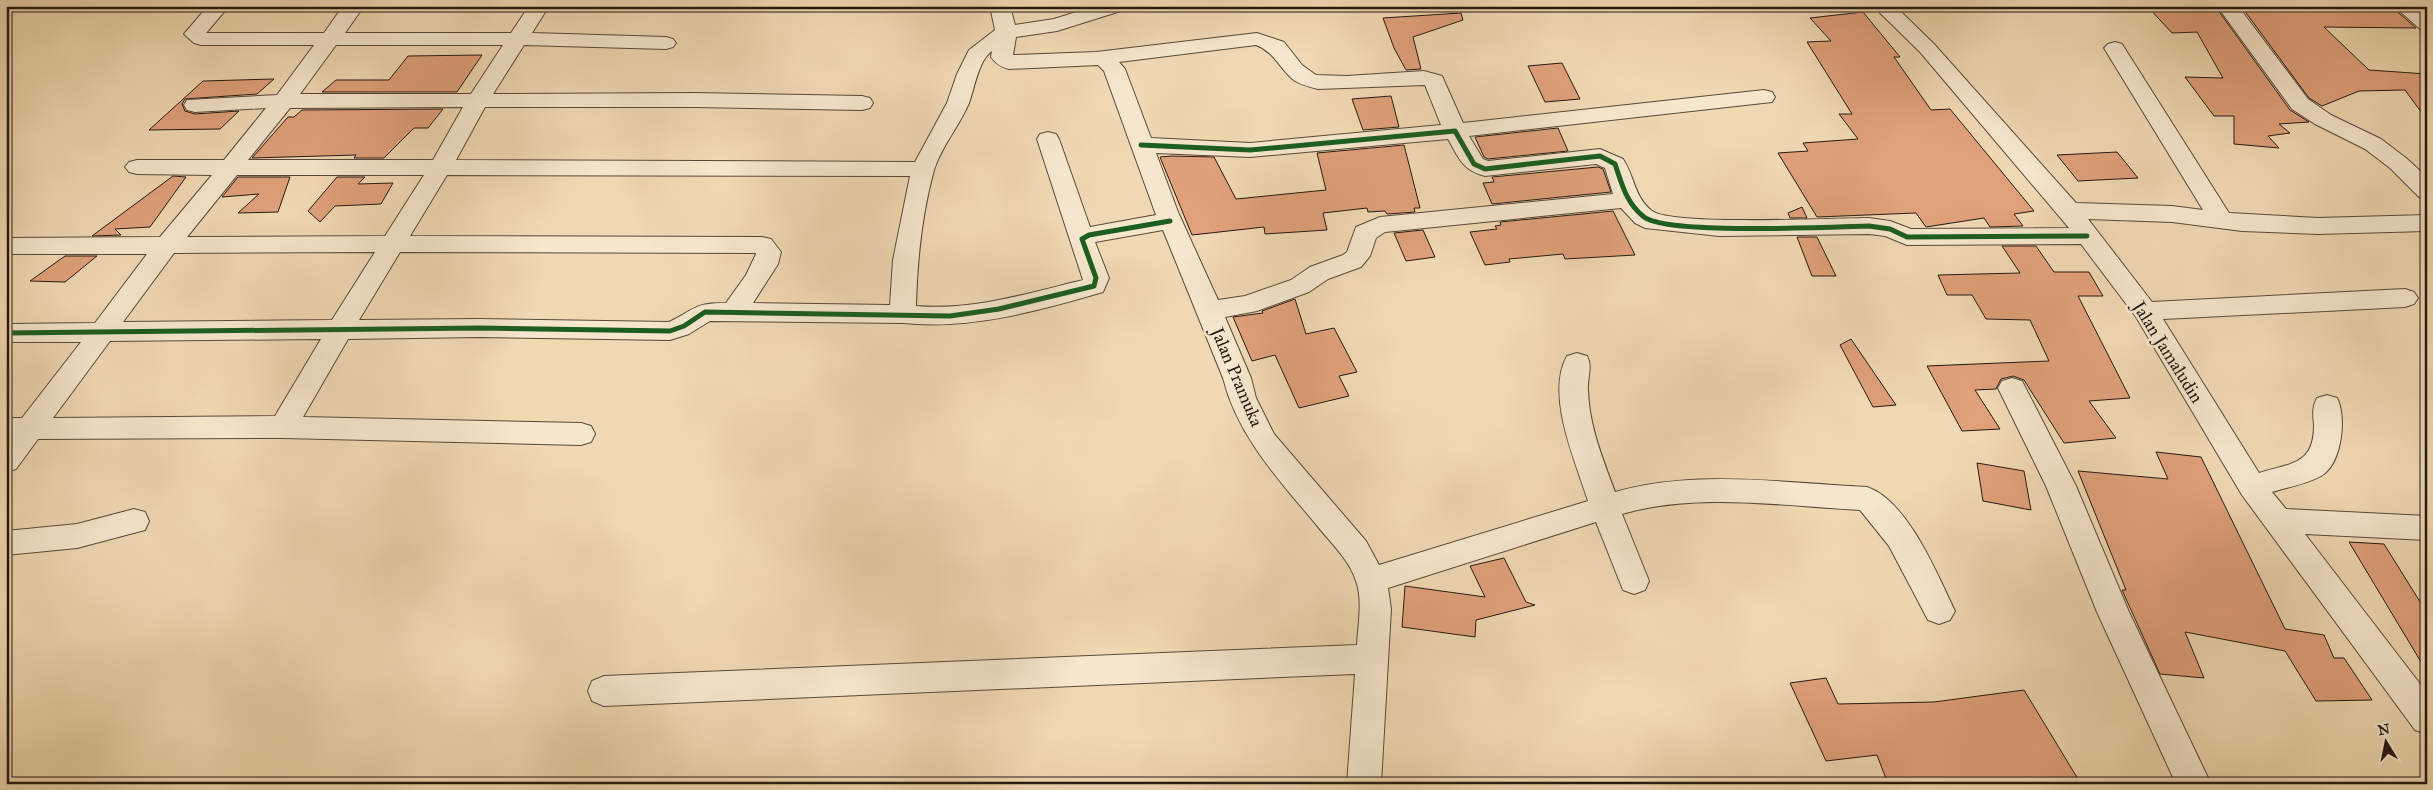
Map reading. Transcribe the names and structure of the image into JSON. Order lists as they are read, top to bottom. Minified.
{"streets":{"street":["Jalan Jamaludin","Jalan Pramuka"]},"north":"top"}
